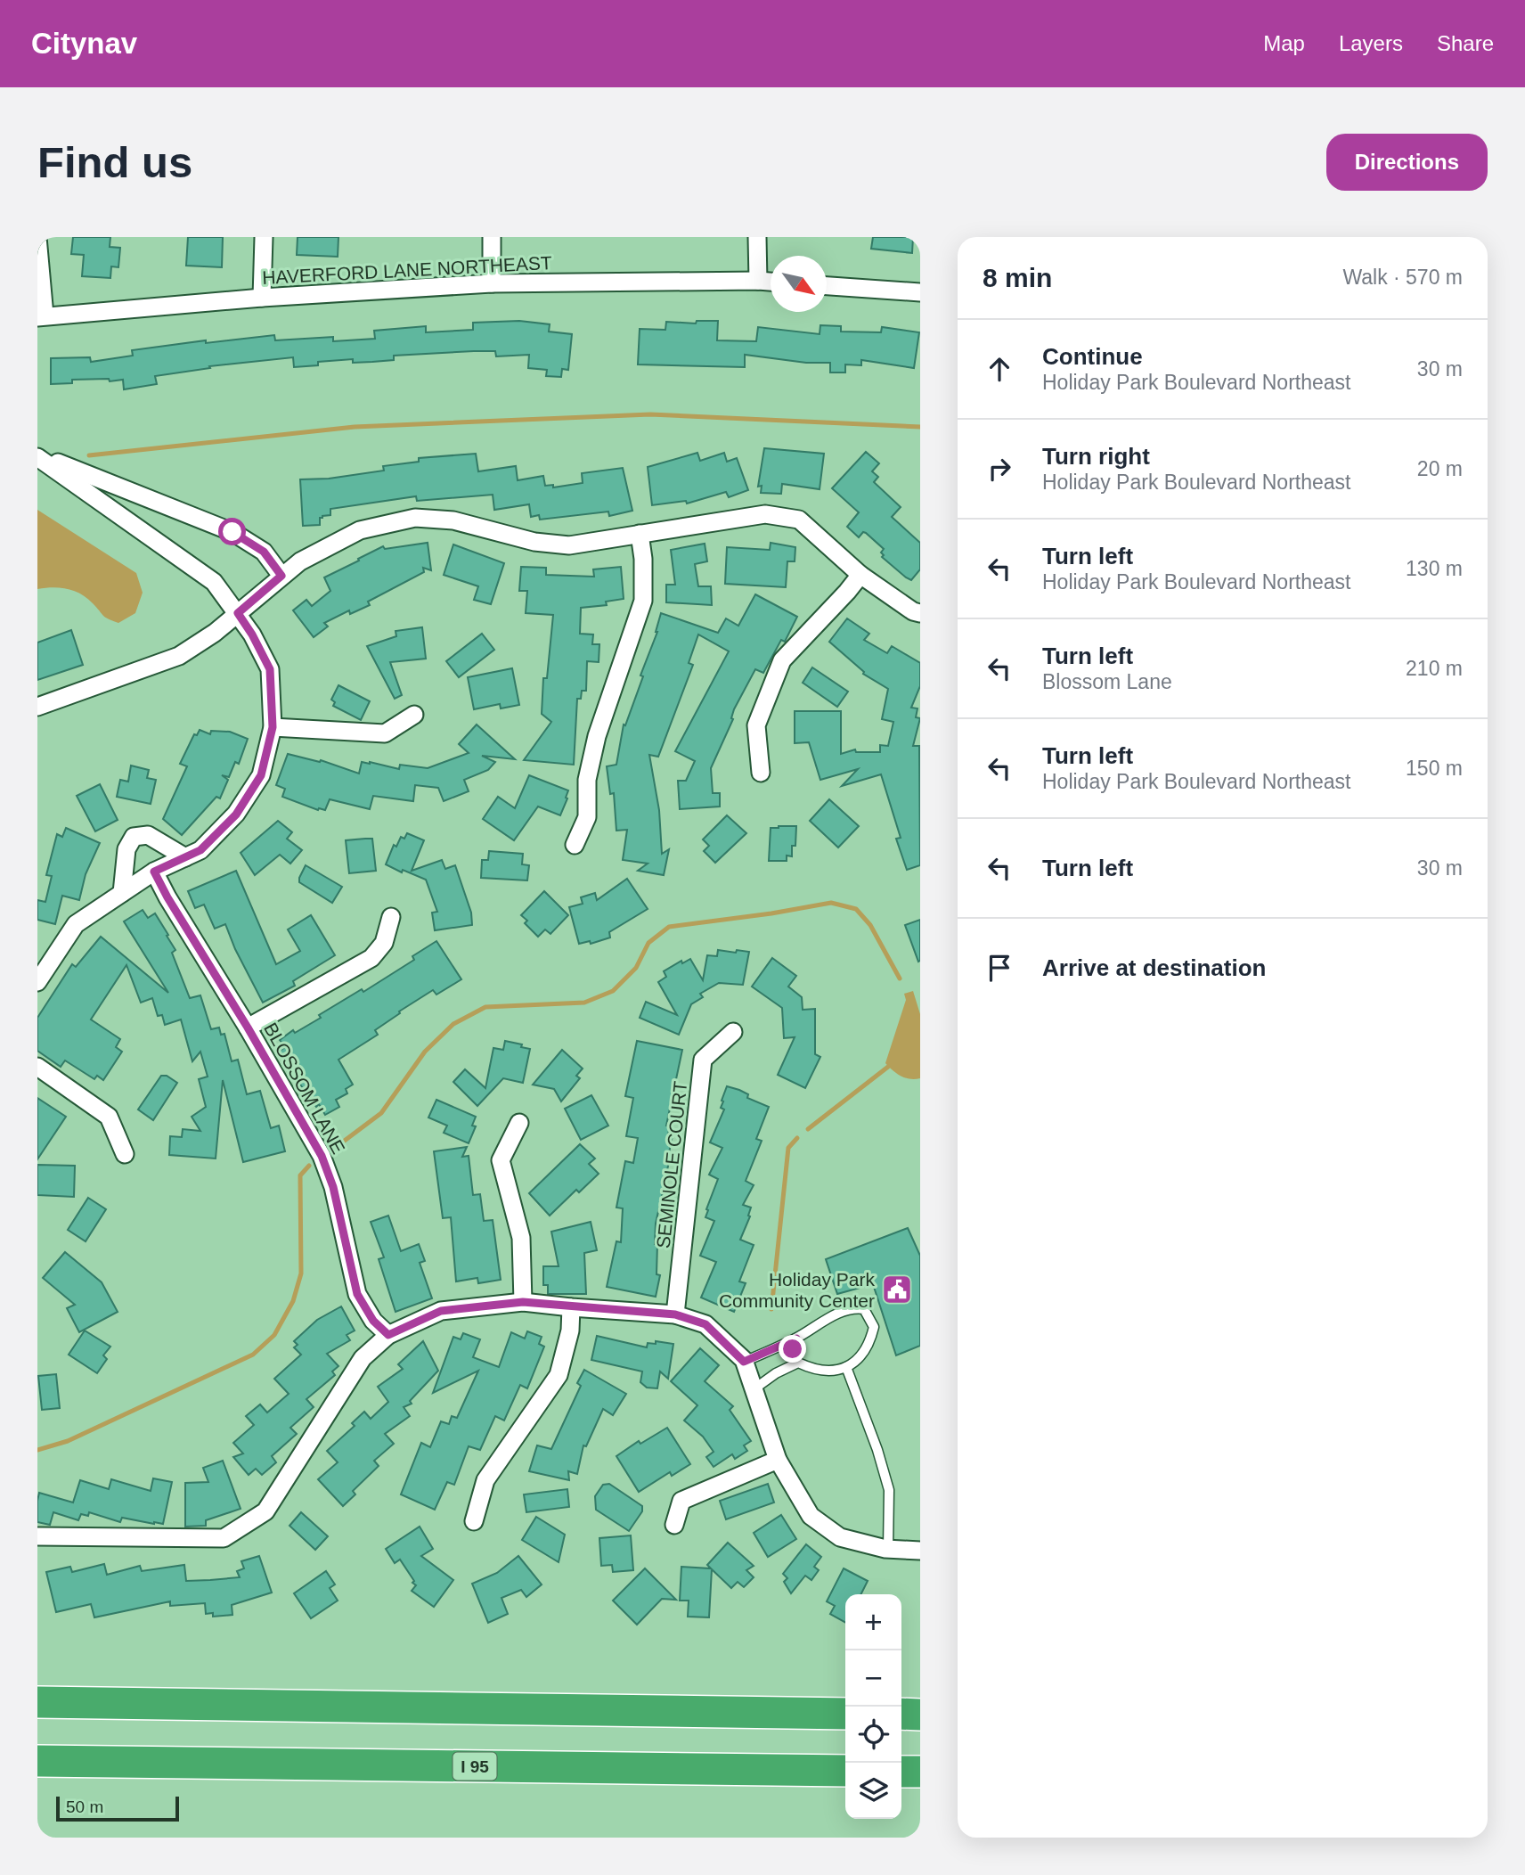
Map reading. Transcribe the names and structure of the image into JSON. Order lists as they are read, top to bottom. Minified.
{"streets":{"highway":["I 95"],"street":["HAVERFORD LANE NORTHEAST","BLOSSOM LANE","SEMINOLE COURT"]},"places":{"public building":["Holiday Park Community Center"]},"scale_bar":"50 m","north":"bottom right","page":{"header":"Citynav","nav":["Map","Layers","Share"],"buttons":"Directions","title":"Find us","heading":["8 min","Walk · 570 m"],"list":[["Continue","Holiday Park Boulevard Northeast","30 m"],["Turn right","Holiday Park Boulevard Northeast","20 m"],["Turn left","Holiday Park Boulevard Northeast","130 m"],["Turn left","Blossom Lane","210 m"],["Turn left","Holiday Park Boulevard Northeast","150 m"],["Turn left","30 m"],"Arrive at destination"],"map_buttons":["+","−"],"scale":"50 m"}}
